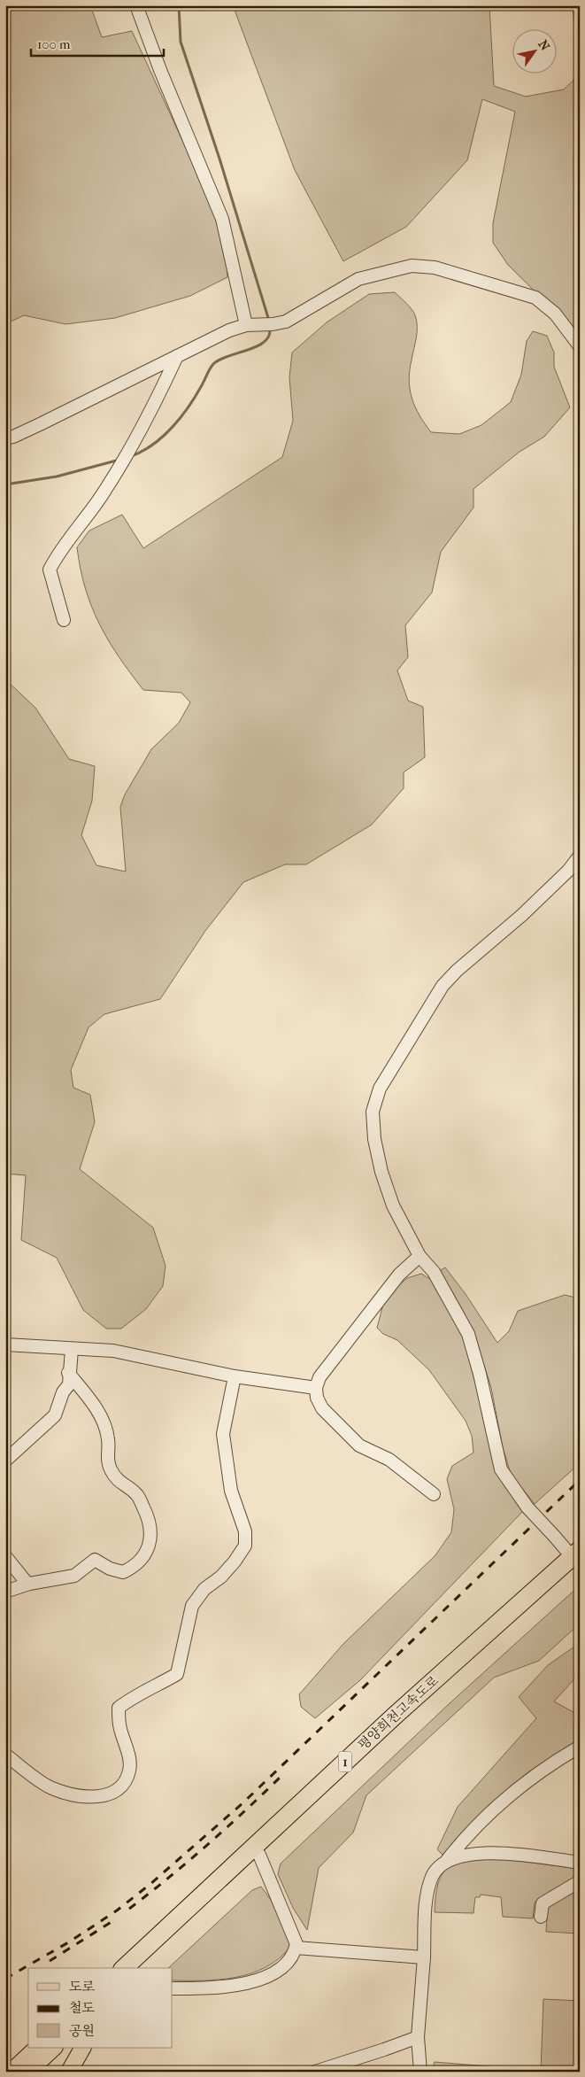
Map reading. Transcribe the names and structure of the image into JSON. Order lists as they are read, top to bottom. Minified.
{"streets":{"highway":["평양희천고속도로","1"]},"legend":["도로","철도","공원"],"scale_bar":"100 m","north":"top right"}
